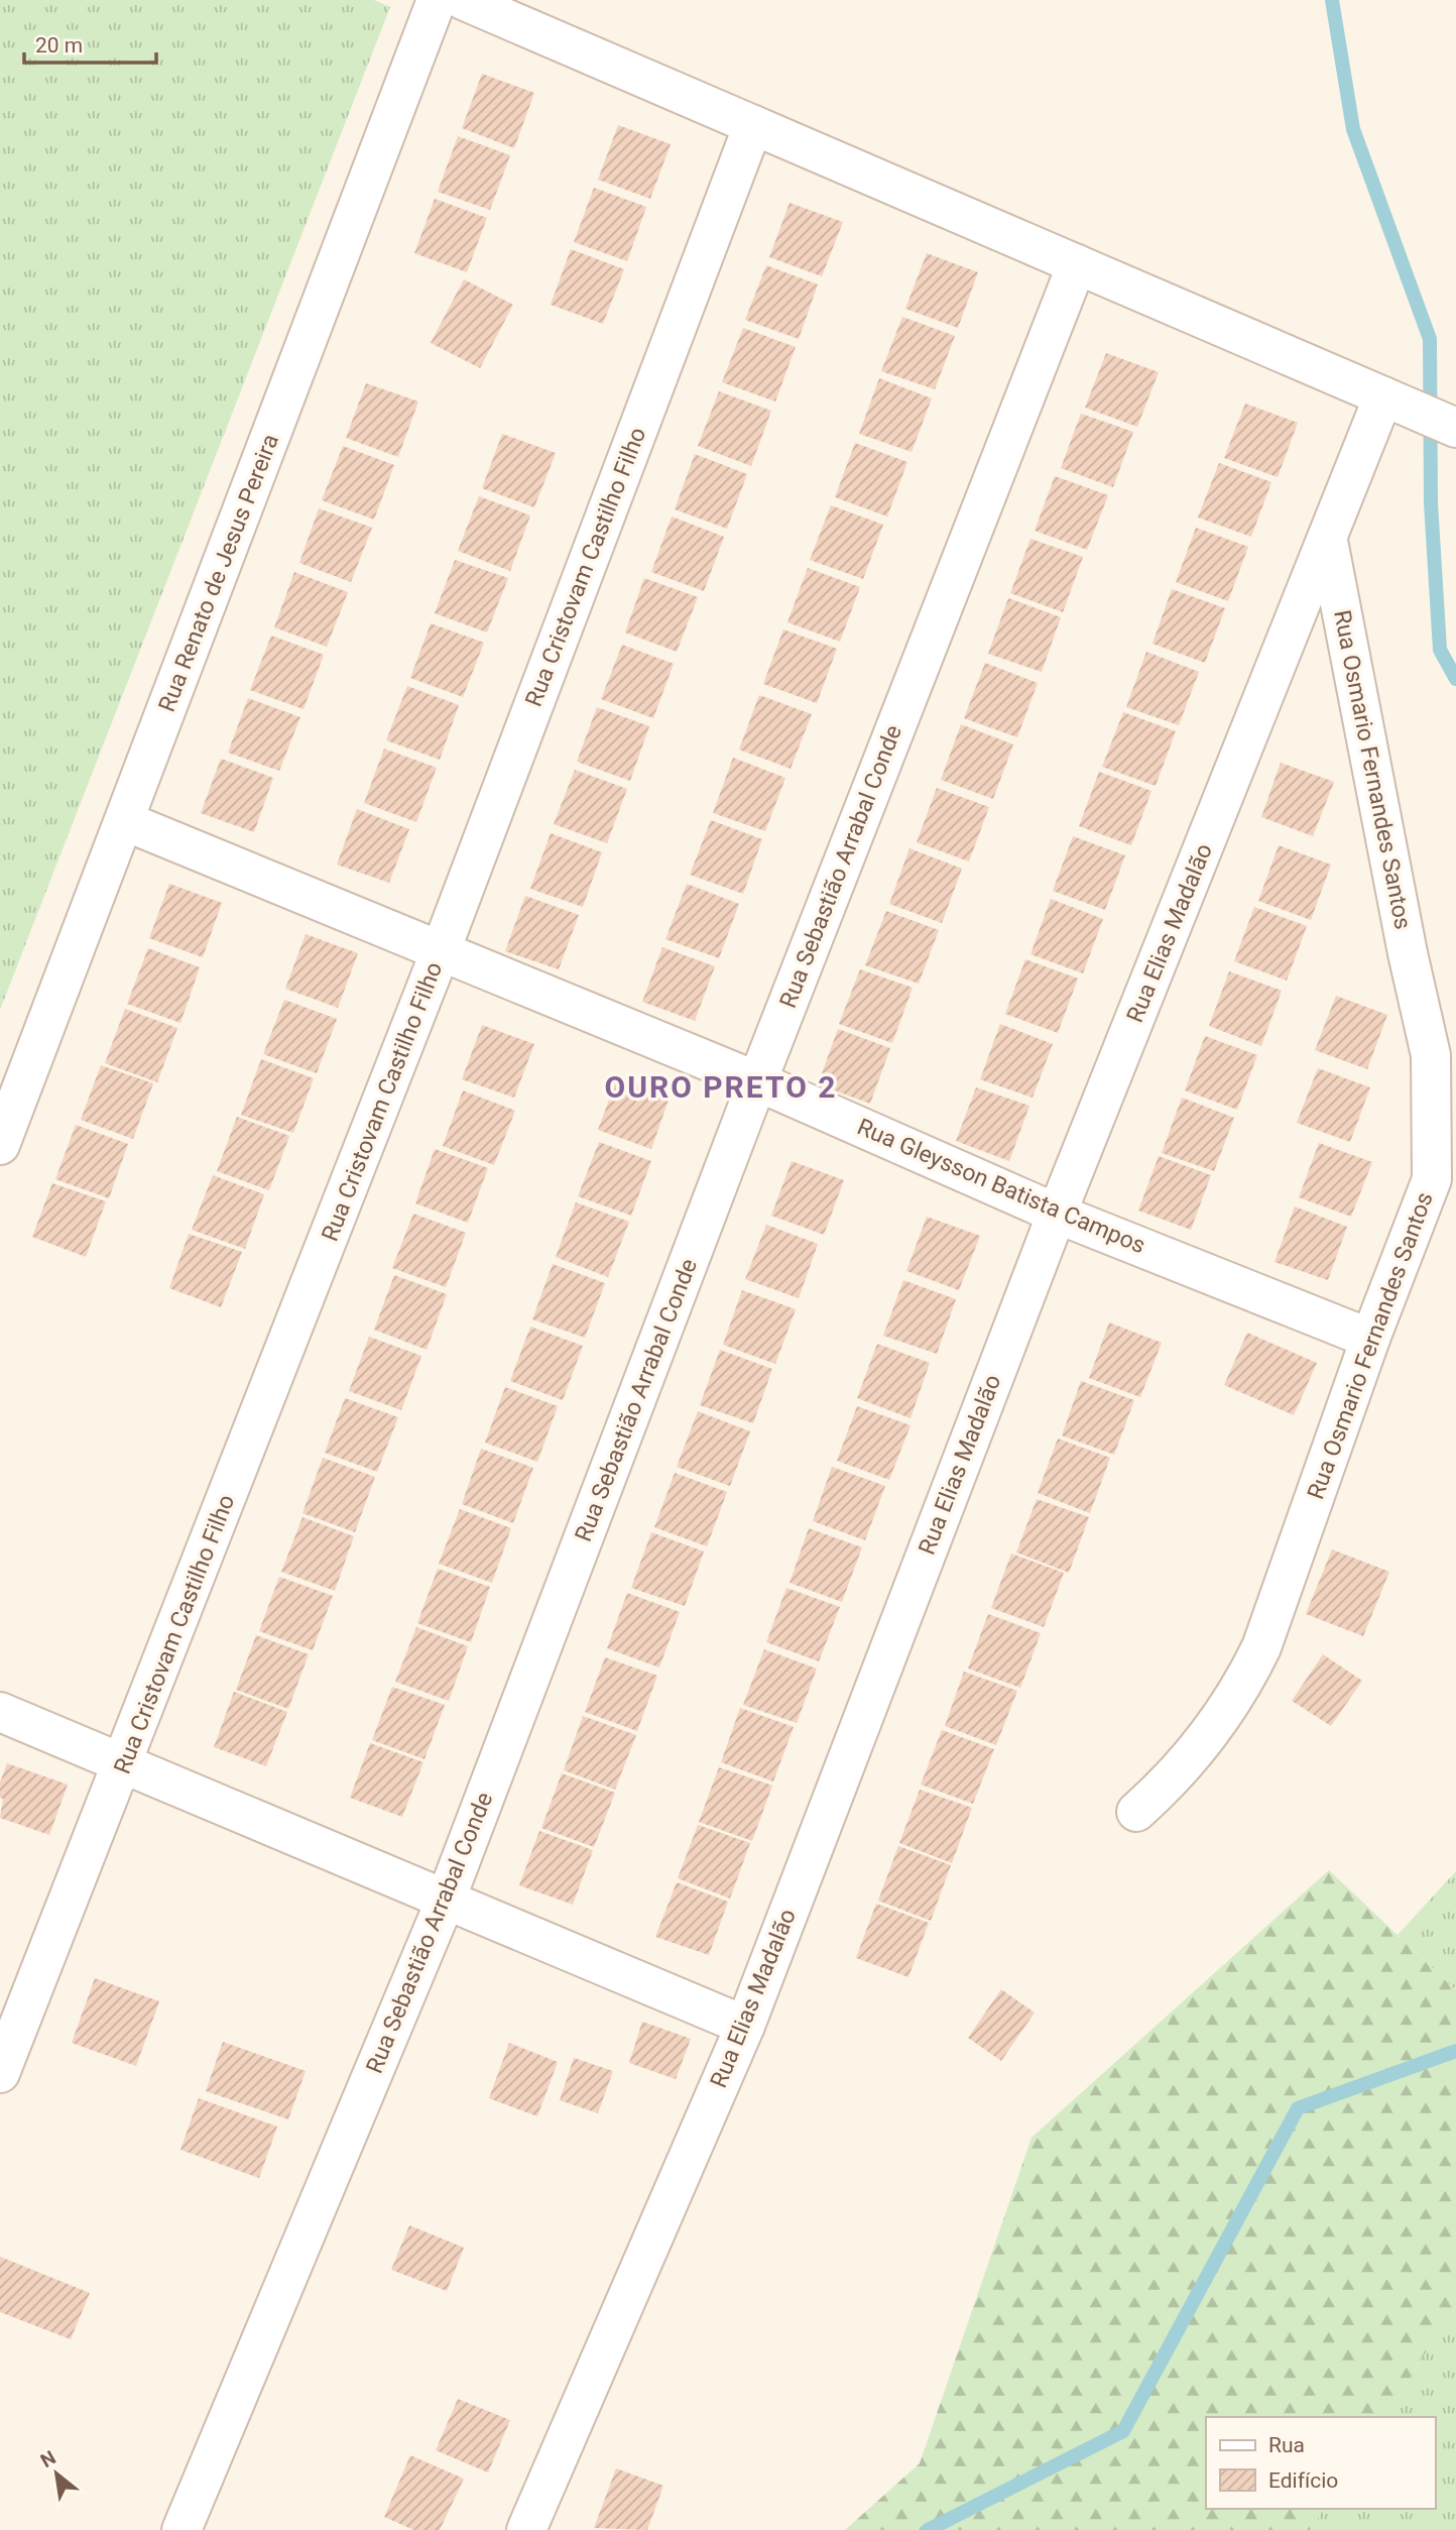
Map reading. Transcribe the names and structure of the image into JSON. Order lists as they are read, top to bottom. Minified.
{"streets":{"street":["Rua Cristovam Castilho Filho","Rua Renato de Jesus Pereira","Rua Osmario Fernandes Santos","Rua Sebastião Arrabal Conde","Rua Elias Madalão","Rua Gleysson Batista Campos"]},"crossings":[["Rua Cristovam Castilho Filho","Rua Gleysson Batista Campos"],["Rua Renato de Jesus Pereira","Rua Gleysson Batista Campos"],["Rua Osmario Fernandes Santos","Rua Elias Madalão"],["Rua Osmario Fernandes Santos","Rua Gleysson Batista Campos"],["Rua Sebastião Arrabal Conde","Rua Gleysson Batista Campos"],["Rua Elias Madalão","Rua Gleysson Batista Campos"]],"districts":["OURO PRETO 2"],"legend":["Rua","Edifício"],"scale_bar":"20 m","north":"top left"}
